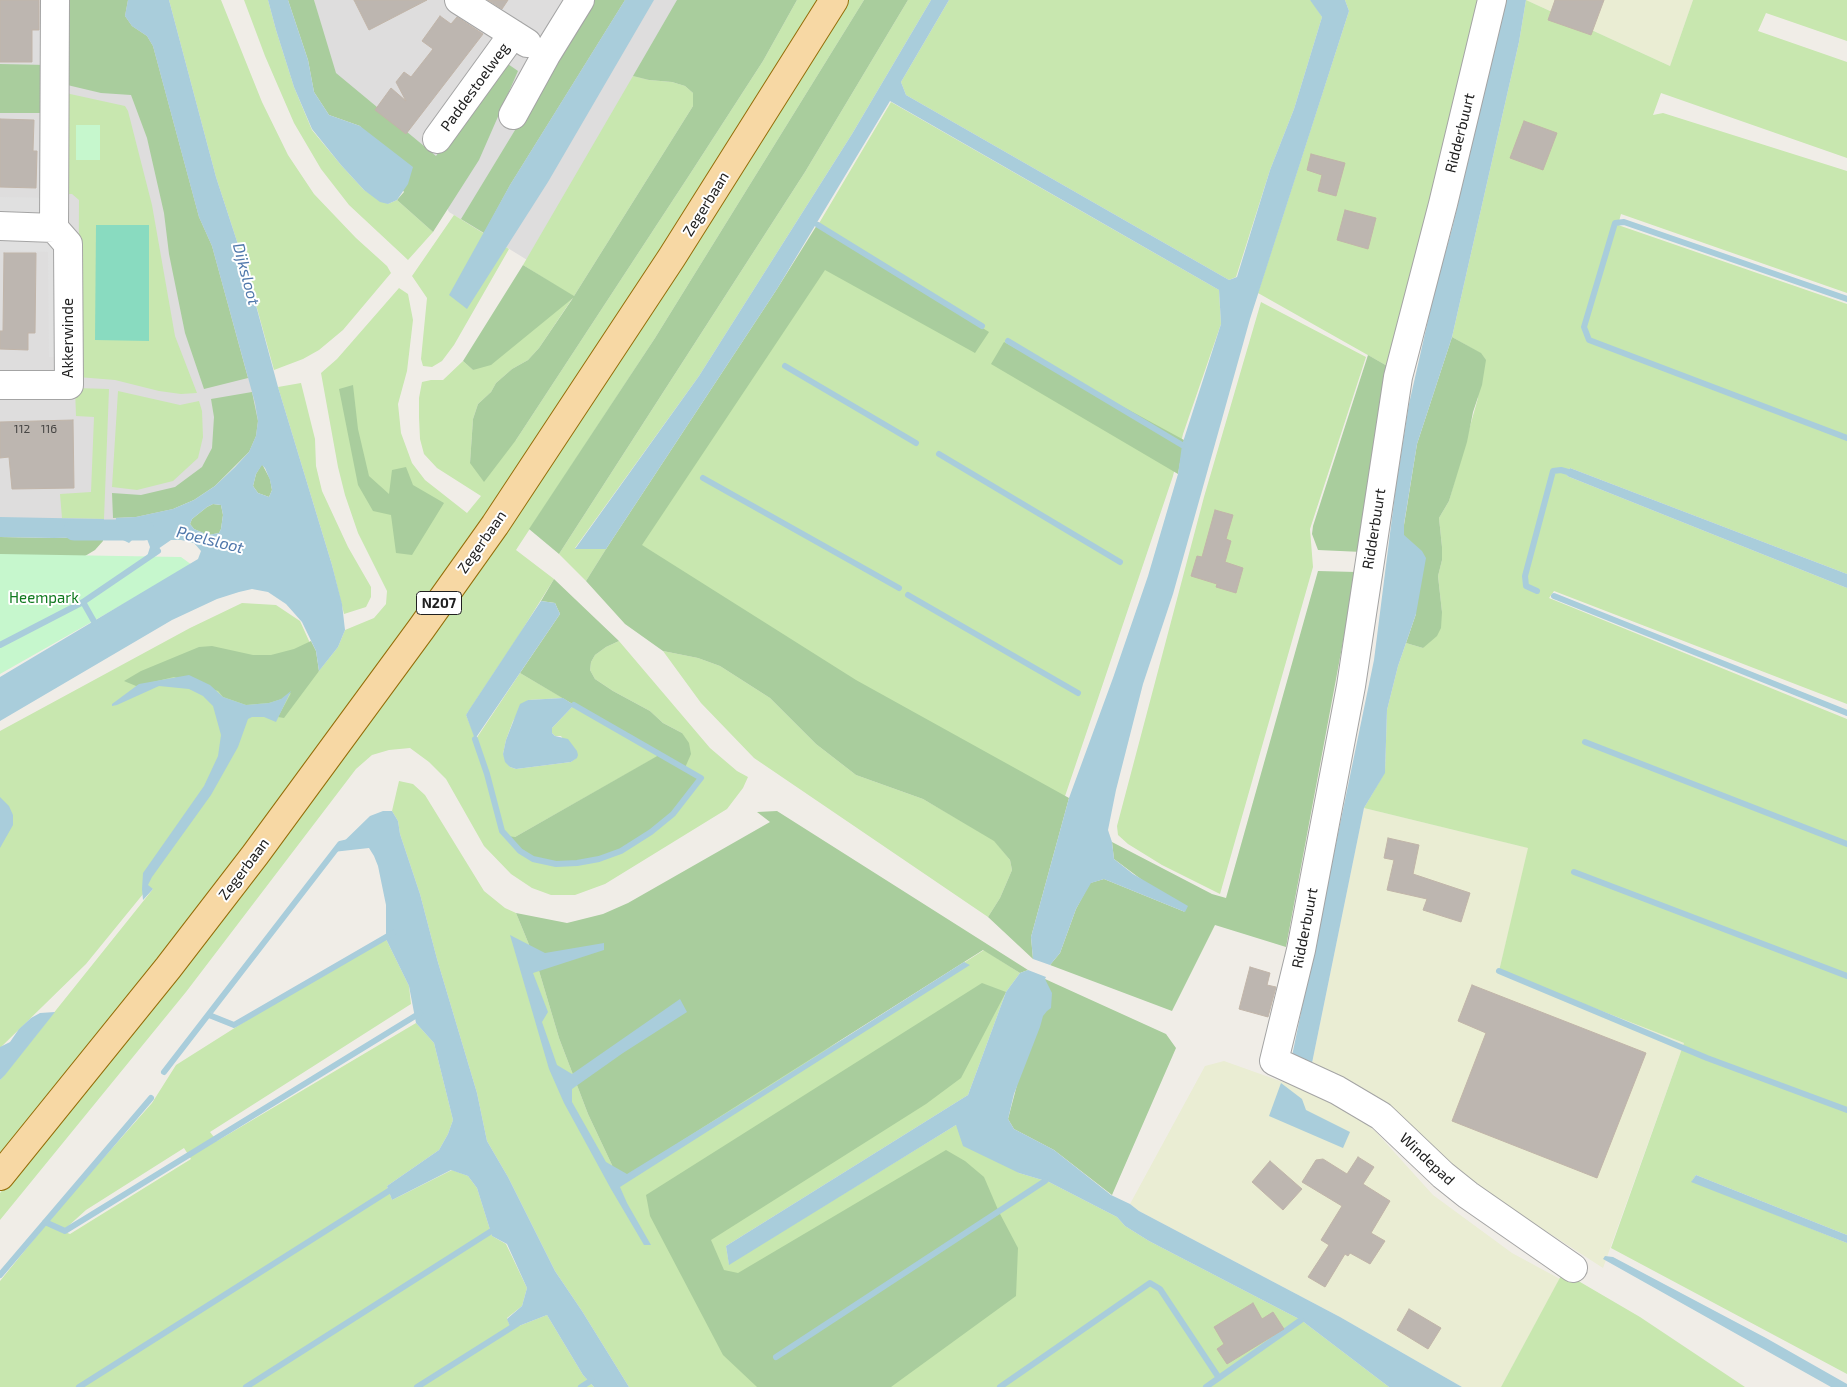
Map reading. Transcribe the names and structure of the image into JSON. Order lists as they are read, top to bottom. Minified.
{"streets":{"main road":["Zegerbaan","N207"],"street":["Paddestoelweg","Ridderbuurt","Akkerwinde","Windepad"]},"crossings":[["Ridderbuurt","Windepad"]],"water":["Dijksloot","Poelsloot"],"parks":["Heempark"],"house_numbers":["112","116"]}
